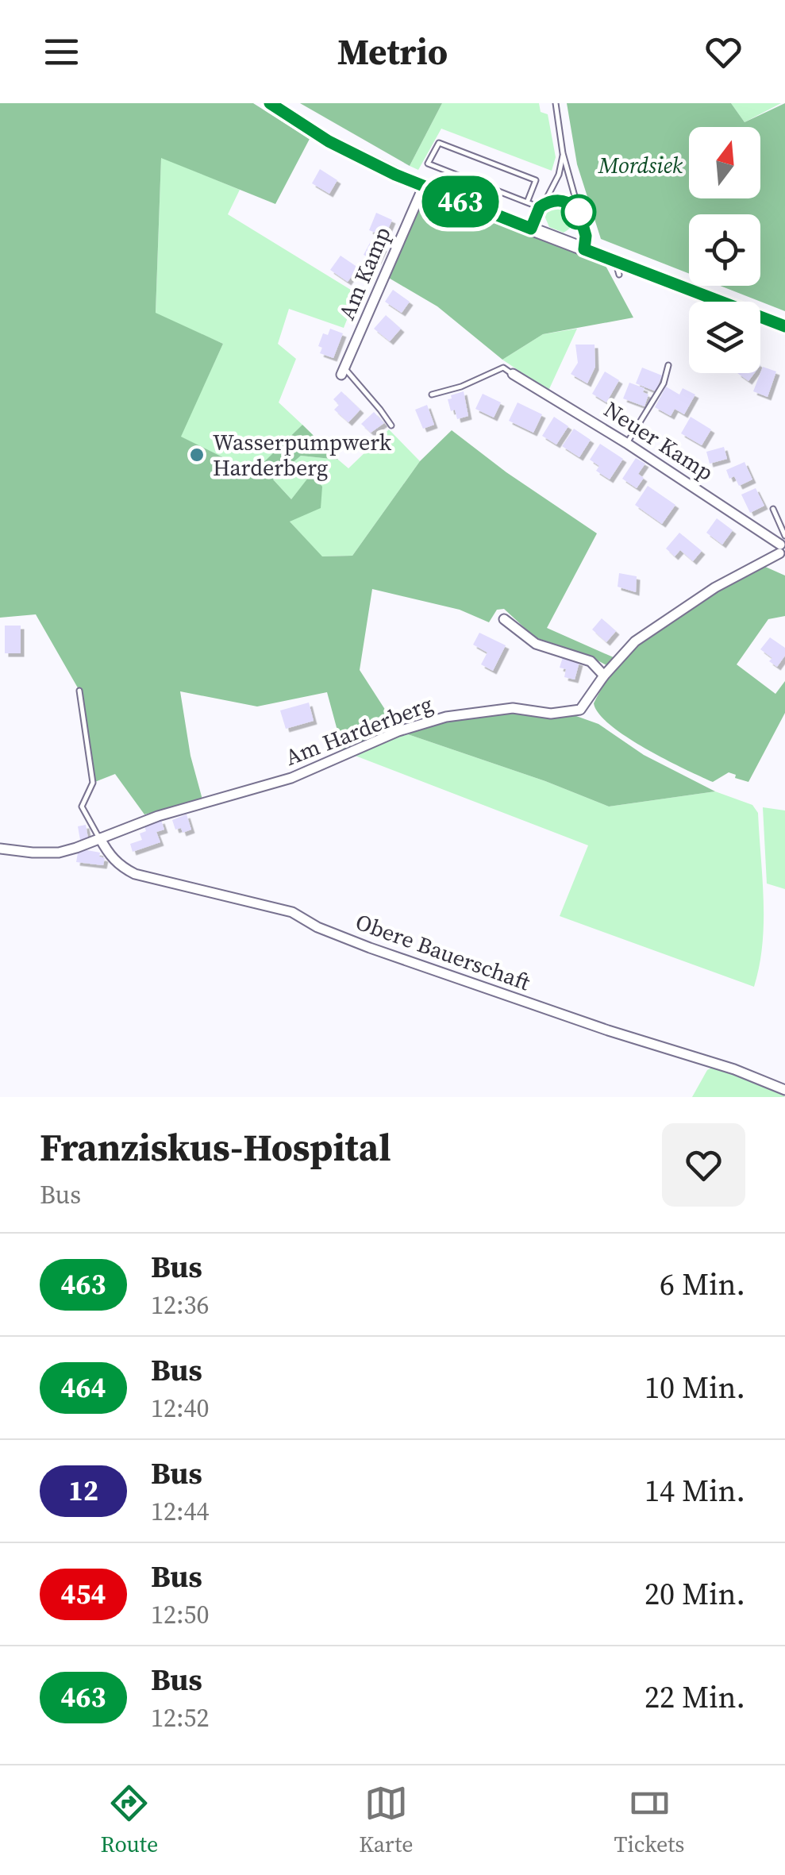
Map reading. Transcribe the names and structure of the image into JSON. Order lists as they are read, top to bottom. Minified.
{"streets":{"street":["Am Kamp","Neuer Kamp","Am Harderberg","Obere Bauerschaft"]},"crossings":[["Neuer Kamp","Am Harderberg"],["Am Harderberg","Obere Bauerschaft"]],"parks":["Mordsiek"],"places":["Wasserpumpwerk Harderberg"],"lines":["bus line 463"],"north":"top","page":{"header":"Metrio","on_map":"463","heading":["Franziskus-Hospital","Bus"],"list":[{"mark":"463","name":"Bus","note":"12:36","value":"6 Min."},{"mark":"464","name":"Bus","note":"12:40","value":"10 Min."},{"mark":"12","name":"Bus","note":"12:44","value":"14 Min."},{"mark":"454","name":"Bus","note":"12:50","value":"20 Min."},{"mark":"463","name":"Bus","note":"12:52","value":"22 Min."}],"tabs":["Route","Karte","Tickets"]}}
